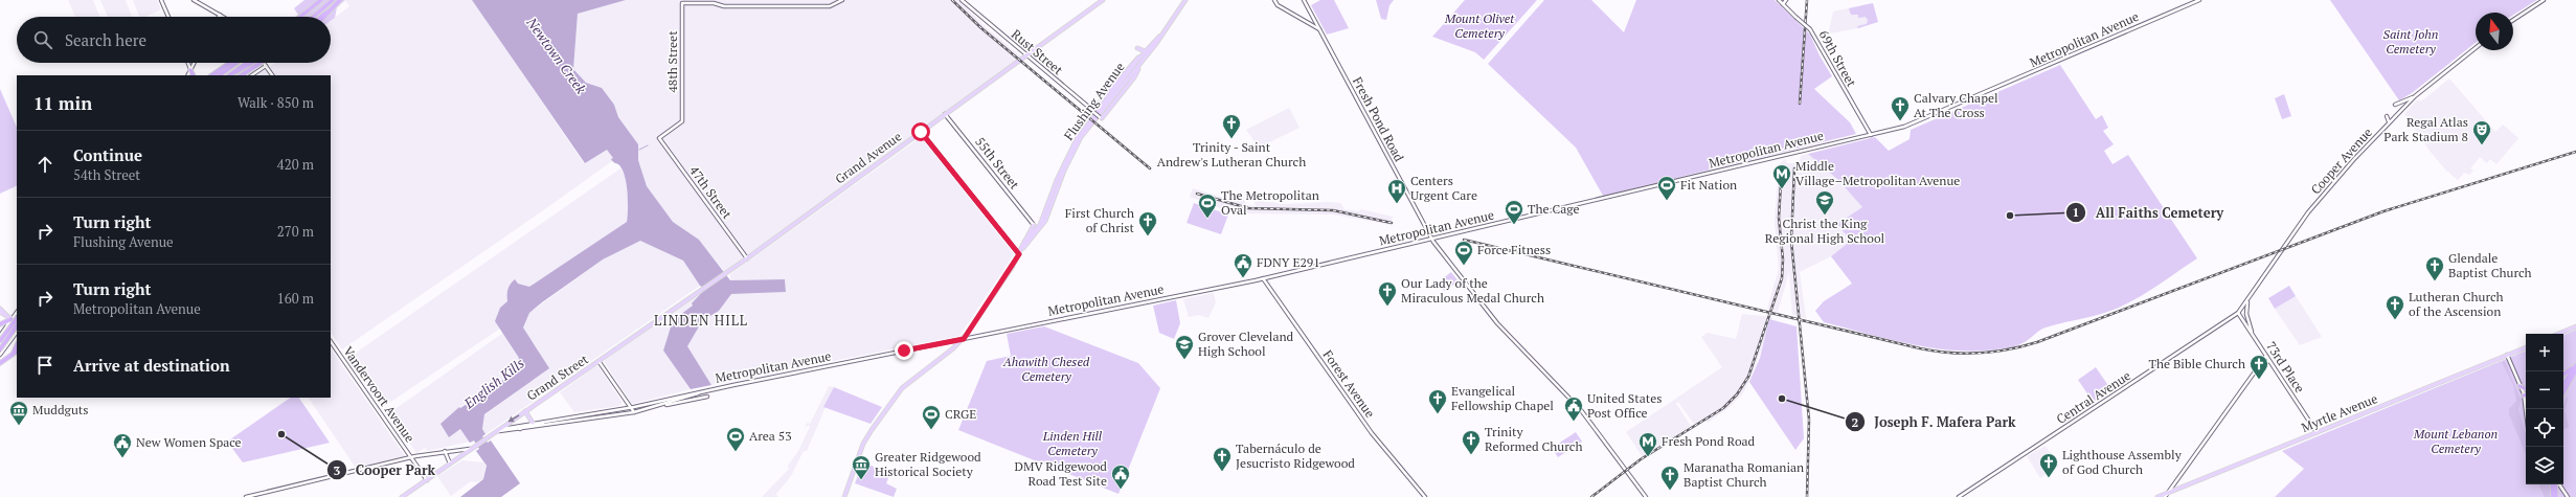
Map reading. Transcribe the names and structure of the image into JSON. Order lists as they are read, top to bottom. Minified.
{"streets":{"main road":["Metropolitan Avenue","Rust Street","69th Street","48th Street","Flushing Avenue","Fresh Pond Road","Grand Avenue","Cooper Avenue","55th Street","47th Street","73rd Place","Grand Street","Forest Avenue","Vandervoort Avenue","Central Avenue","Myrtle Avenue"]},"crossings":[["Metropolitan Avenue","69th Street"],["Metropolitan Avenue","Flushing Avenue"],["Metropolitan Avenue","Fresh Pond Road"],["Metropolitan Avenue","Grand Street"],["Metropolitan Avenue","Forest Avenue"],["Rust Street","Grand Avenue"],["48th Street","47th Street"],["Grand Avenue","55th Street"],["Grand Avenue","47th Street"],["Grand Avenue","Grand Street"],["Cooper Avenue","73rd Place"],["Cooper Avenue","Central Avenue"],["73rd Place","Central Avenue"],["73rd Place","Myrtle Avenue"],["Grand Street","Vandervoort Avenue"]],"districts":["LINDEN HILL"],"water":["Newtown Creek","English Kills"],"parks":["Mount Olivet Cemetery","Saint John Cemetery","Ahawith Chesed Cemetery","Mount Lebanon Cemetery","Linden Hill Cemetery"],"places":{"church":["Calvary Chapel At The Cross","Trinity - Saint Andrew's Lutheran Church","First Church of Christ","Glendale Baptist Church","Our Lady of the Miraculous Medal Church","Lutheran Church of the Ascension","The Bible Church","Evangelical Fellowship Chapel","Trinity Reformed Church","Tabernáculo de Jesucristo Ridgewood","Lighthouse Assembly of God Church","Maranatha Romanian Baptist Church"],"theatre":["Regal Atlas Park Stadium 8"],"metro station":["Middle Village–Metropolitan Avenue","Fresh Pond Road"],"sports":["Fit Nation","The Metropolitan Oval","The Cage","Force Fitness","CRGE","Area 53"],"hospital":["Centers Urgent Care"],"other":["All Faiths Cemetery","Joseph F. Mafera Park","Cooper Park"],"school or university":["Christ the King Regional High School","Grover Cleveland High School"],"public building":["FDNY E291","United States Post Office","New Women Space","DMV Ridgewood Road Test Site"],"museum":["Muddguts","Greater Ridgewood Historical Society"]},"north":"top","page":{"search":"Search here","heading":["11 min","Walk · 850 m"],"list":[["Continue","54th Street","420 m"],["Turn right","Flushing Avenue","270 m"],["Turn right","Metropolitan Avenue","160 m"],"Arrive at destination"],"map_buttons":["+","−"]}}
